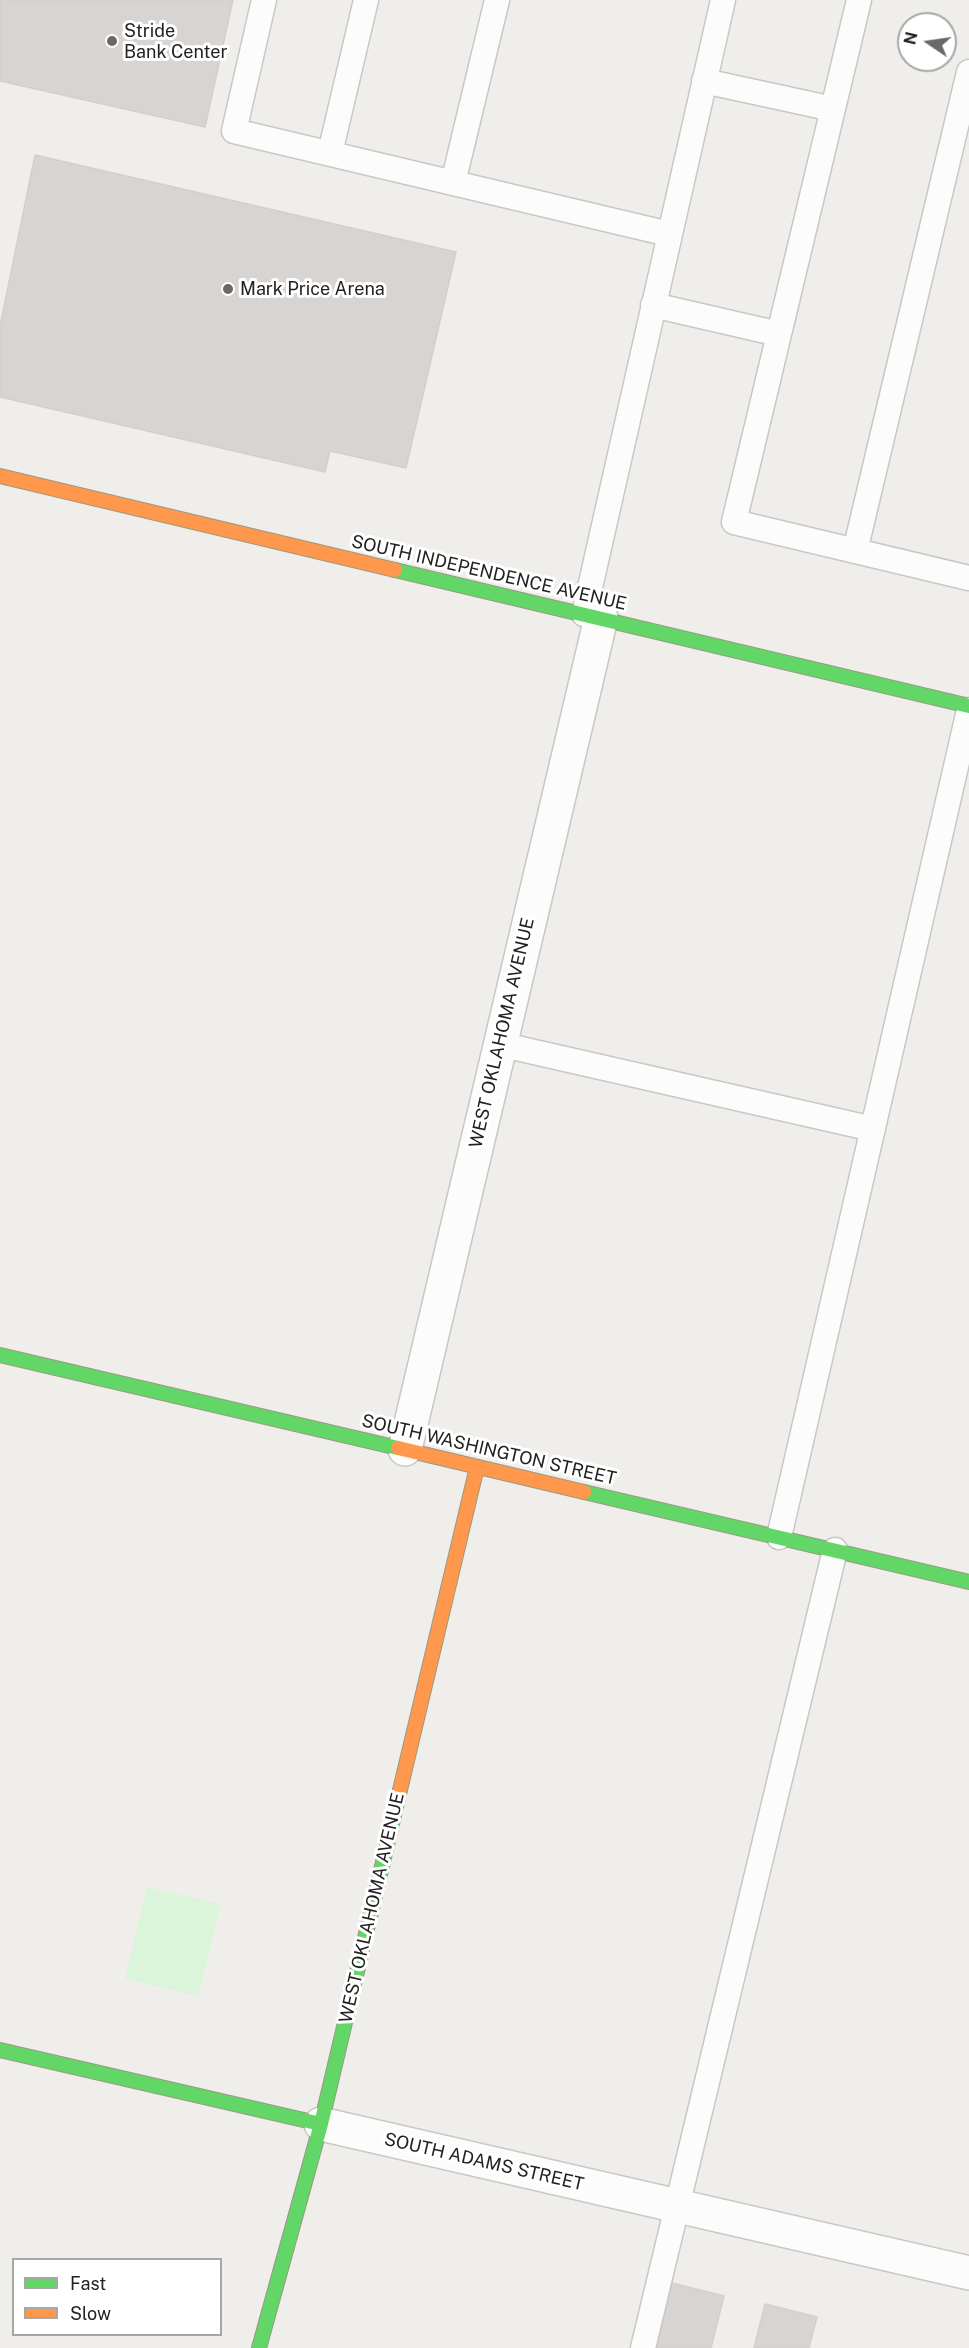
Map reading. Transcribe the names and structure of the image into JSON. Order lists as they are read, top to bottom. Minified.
{"streets":{"street":["SOUTH INDEPENDENCE AVENUE","WEST OKLAHOMA AVENUE","SOUTH WASHINGTON STREET","SOUTH ADAMS STREET"]},"crossings":[["SOUTH INDEPENDENCE AVENUE","WEST OKLAHOMA AVENUE"],["WEST OKLAHOMA AVENUE","SOUTH WASHINGTON STREET"],["WEST OKLAHOMA AVENUE","SOUTH ADAMS STREET"]],"places":["Stride Bank Center","Mark Price Arena"],"legend":["Fast","Slow"],"north":"left"}
